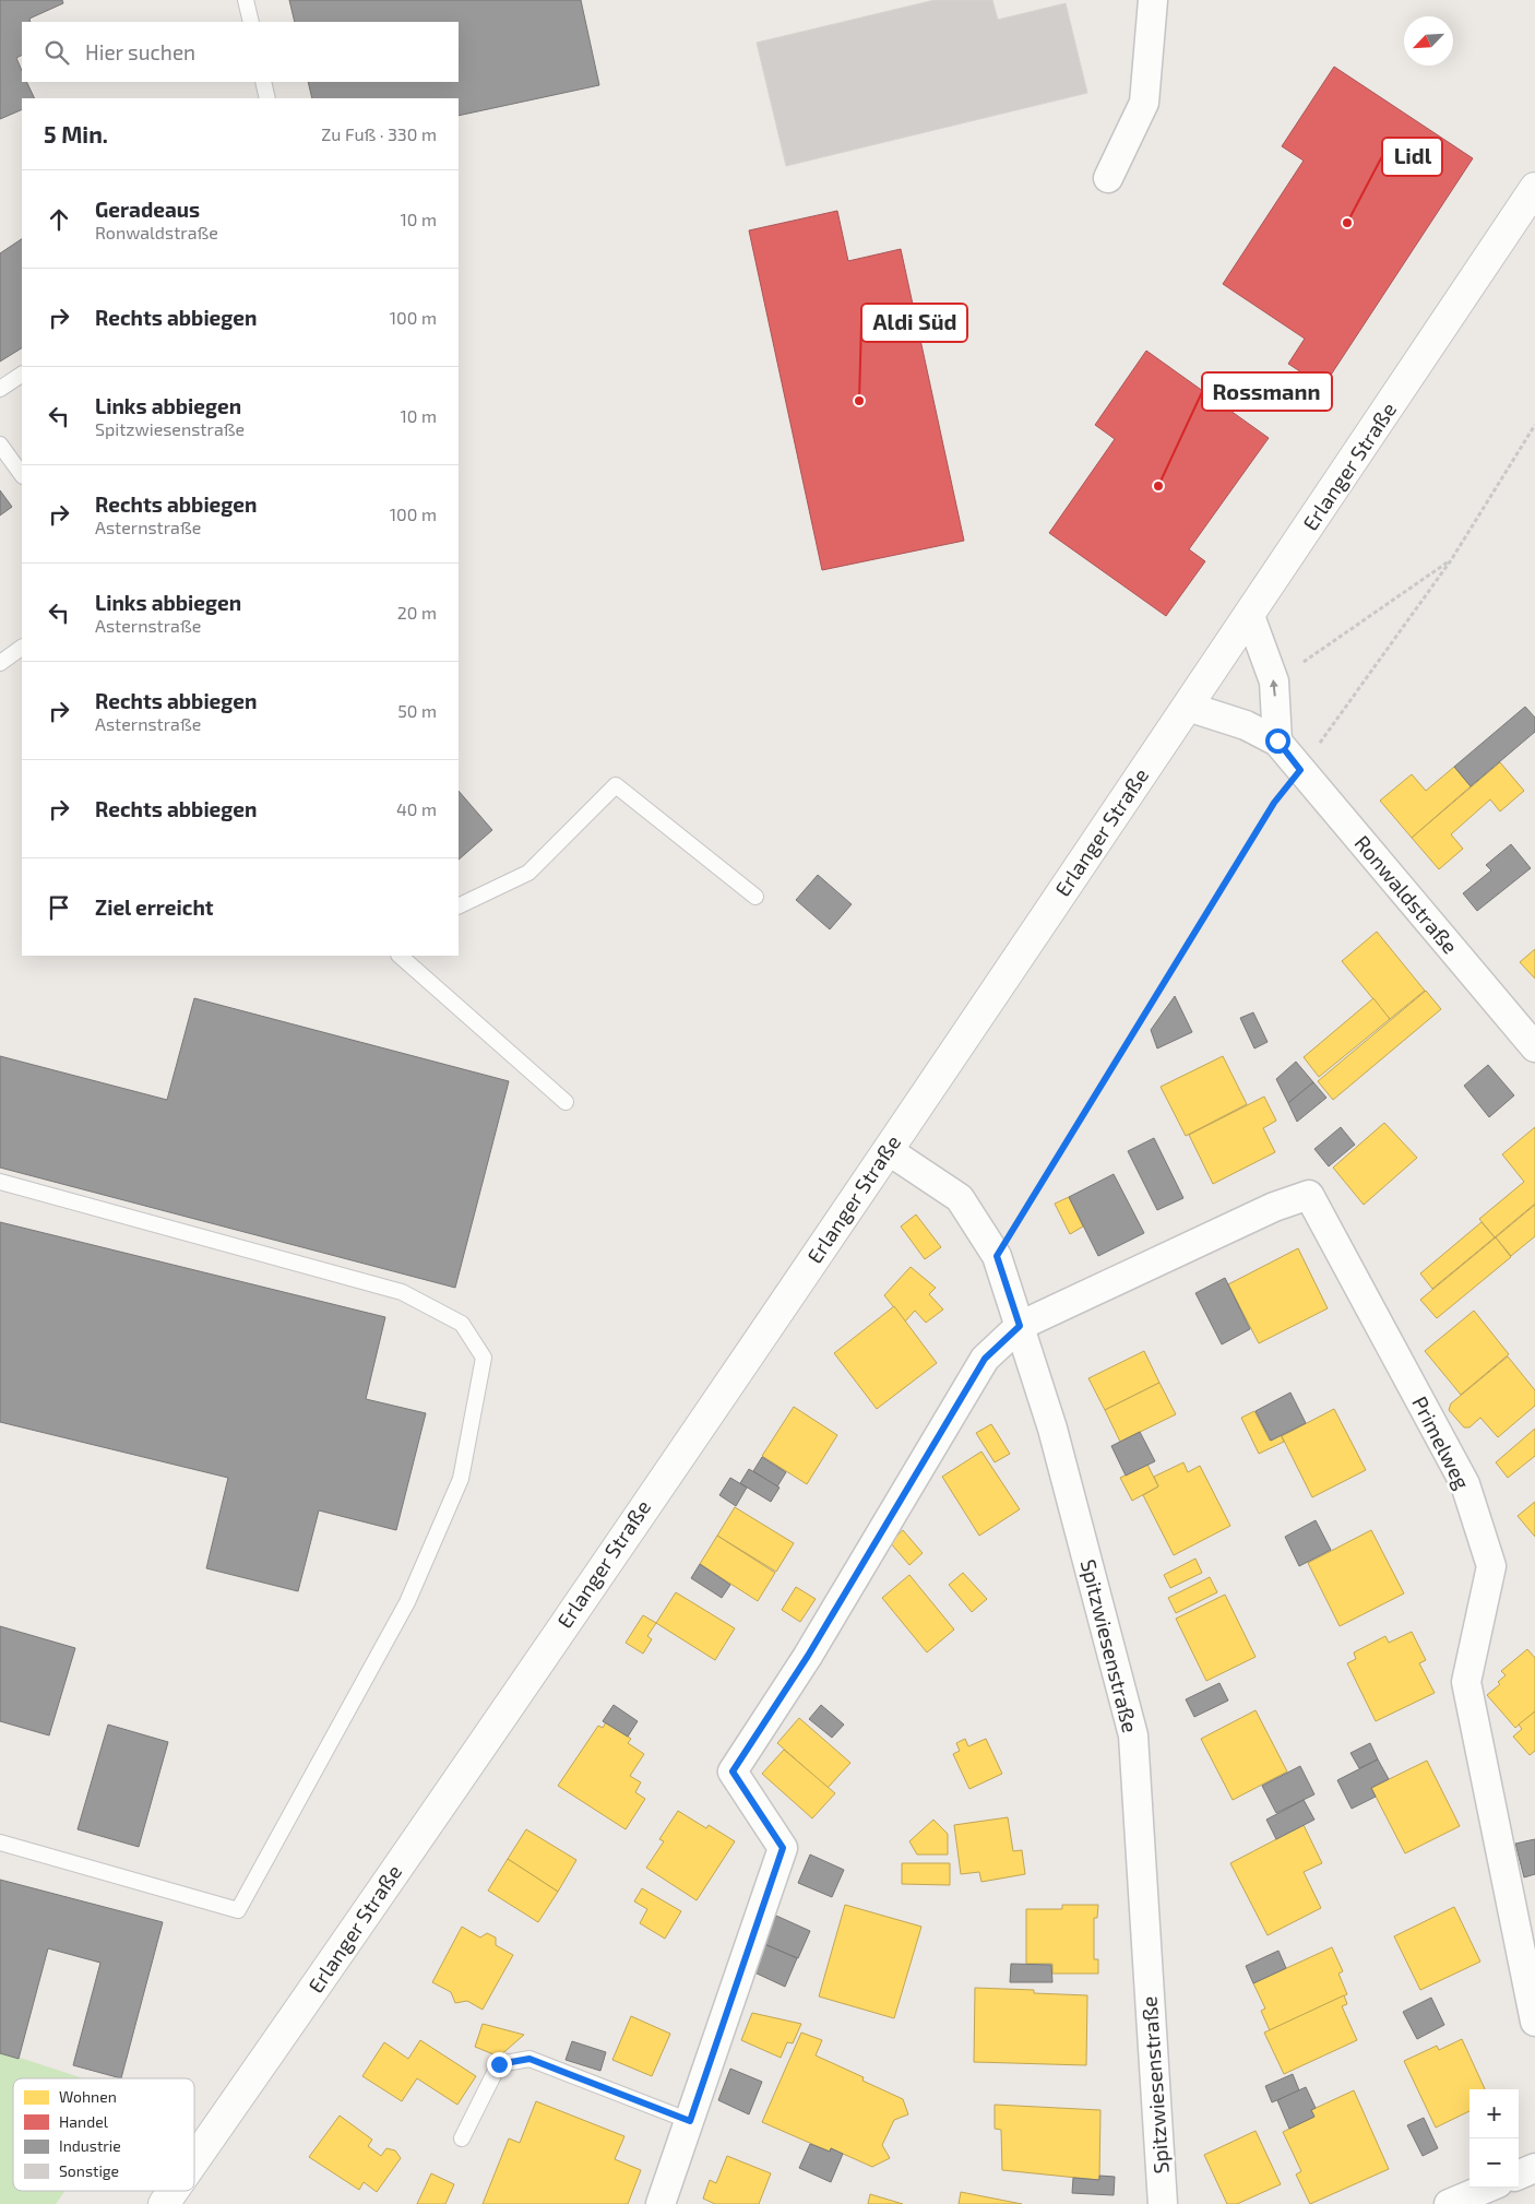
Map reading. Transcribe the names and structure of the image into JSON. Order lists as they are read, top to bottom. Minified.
{"streets":{"main road":["Erlanger Straße"],"street":["Ronwaldstraße","Primelweg","Spitzwiesenstraße"]},"crossings":[["Erlanger Straße","Ronwaldstraße"],["Erlanger Straße","Spitzwiesenstraße"],["Primelweg","Spitzwiesenstraße"]],"places":["Lidl","Aldi Süd","Rossmann"],"legend":["Wohnen","Handel","Industrie","Sonstige"],"north":"bottom left","page":{"search":"Hier suchen","heading":["5 Min.","Zu Fuß · 330 m"],"list":[["Geradeaus","Ronwaldstraße","10 m"],["Rechts abbiegen","100 m"],["Links abbiegen","Spitzwiesenstraße","10 m"],["Rechts abbiegen","Asternstraße","100 m"],["Links abbiegen","Asternstraße","20 m"],["Rechts abbiegen","Asternstraße","50 m"],["Rechts abbiegen","40 m"],"Ziel erreicht"],"map_buttons":["+","−"]}}
